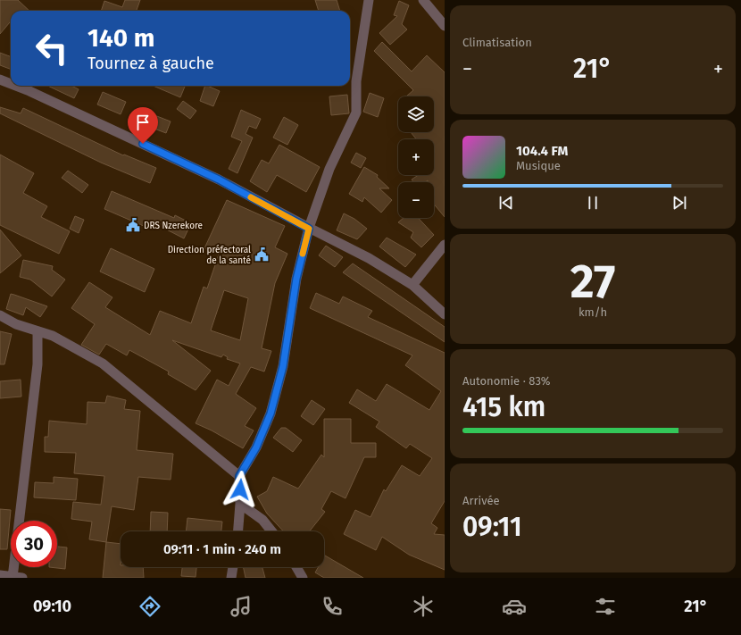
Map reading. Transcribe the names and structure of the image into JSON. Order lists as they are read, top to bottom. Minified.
{"places":{"public building":["DRS Nzerekore","Direction préfectoral de la santé"]},"page":{"tile":["Climatisation",["27","km/h"],["Autonomie · 83%","415 km"],["Arrivée","09:11"]],"turn":["140 m","Tournez à gauche"],"heat":["−","21°","+"],"map_buttons":["+","−"],"song":["104.4 FM","Musique"],"limit":"30","trip":"09:11 · 1 min · 240 m","tabs":["09:10","21°"]}}
